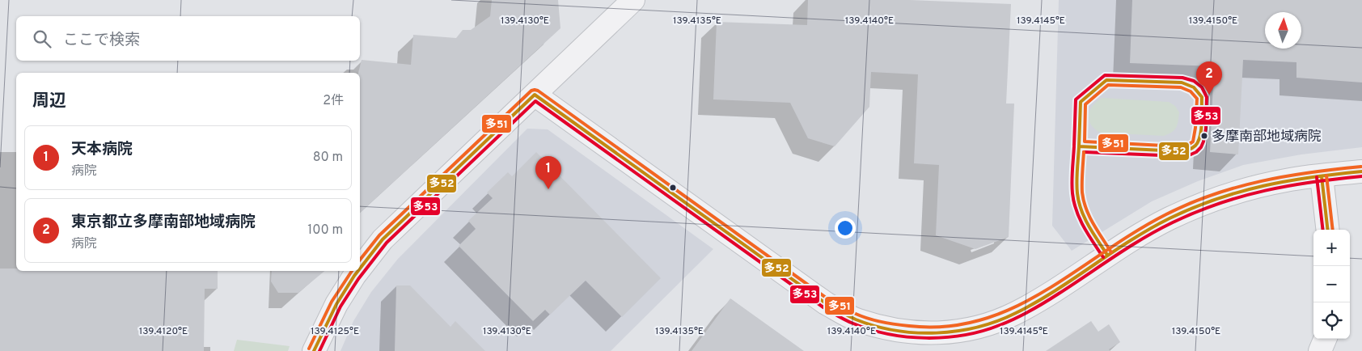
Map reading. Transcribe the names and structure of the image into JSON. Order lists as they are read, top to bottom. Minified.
{"places":["多摩南部地域病院"],"lines":["transit line 多53","transit line 多52","transit line 多51"],"north":"top","page":{"search":"ここで検索","pins":["2","1"],"heading":["周辺","2件"],"list":[{"mark":"1","name":"天本病院","note":"病院","value":"80 m"},{"mark":"2","name":"東京都立多摩南部地域病院","note":"病院","value":"100 m"}],"map_buttons":["+","−"]},"coordinates":["139.4130°E","139.4135°E","139.4140°E","139.4145°E","139.4150°E","139.4120°E","139.4125°E"]}
